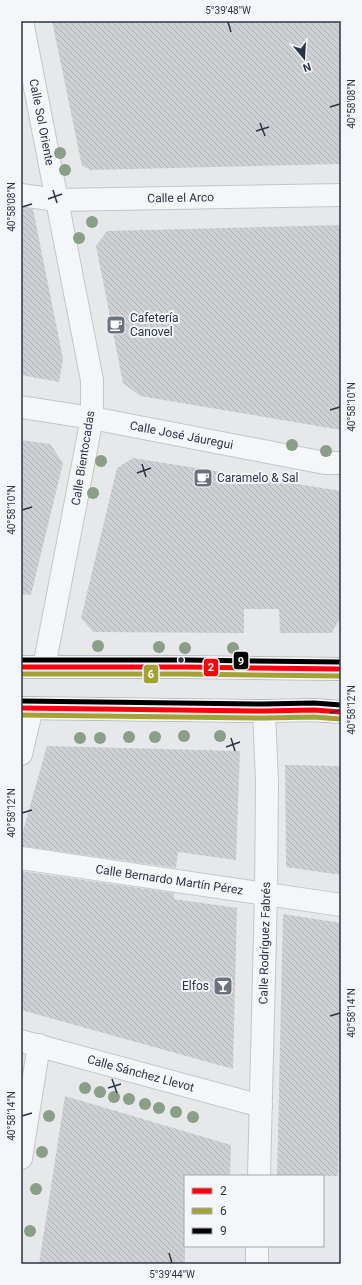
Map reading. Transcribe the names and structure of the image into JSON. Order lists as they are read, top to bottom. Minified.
{"streets":{"street":["Calle Sol Oriente","Calle el Arco","Calle José Jáuregui","Calle Bientocadas","Calle Bernardo Martín Pérez","Calle Rodríguez Fabrés","Calle Sánchez Llevot"]},"crossings":[["Calle Sol Oriente","Calle el Arco"],["Calle Sol Oriente","Calle Bientocadas"],["Calle el Arco","Calle Bientocadas"],["Calle José Jáuregui","Calle Bientocadas"],["Calle Bernardo Martín Pérez","Calle Rodríguez Fabrés"],["Calle Rodríguez Fabrés","Calle Sánchez Llevot"]],"places":{"cafe":["Cafetería Canovel","Caramelo & Sal"],"bar":["Elfos"]},"lines":["transit line 9","transit line 2","transit line 6"],"legend":["2","6","9"],"north":"bottom","coordinates":["5°39'48\"W","40°58'08\"N","40°58'10\"N","40°58'12\"N","40°58'14\"N","5°39'44\"W"]}
